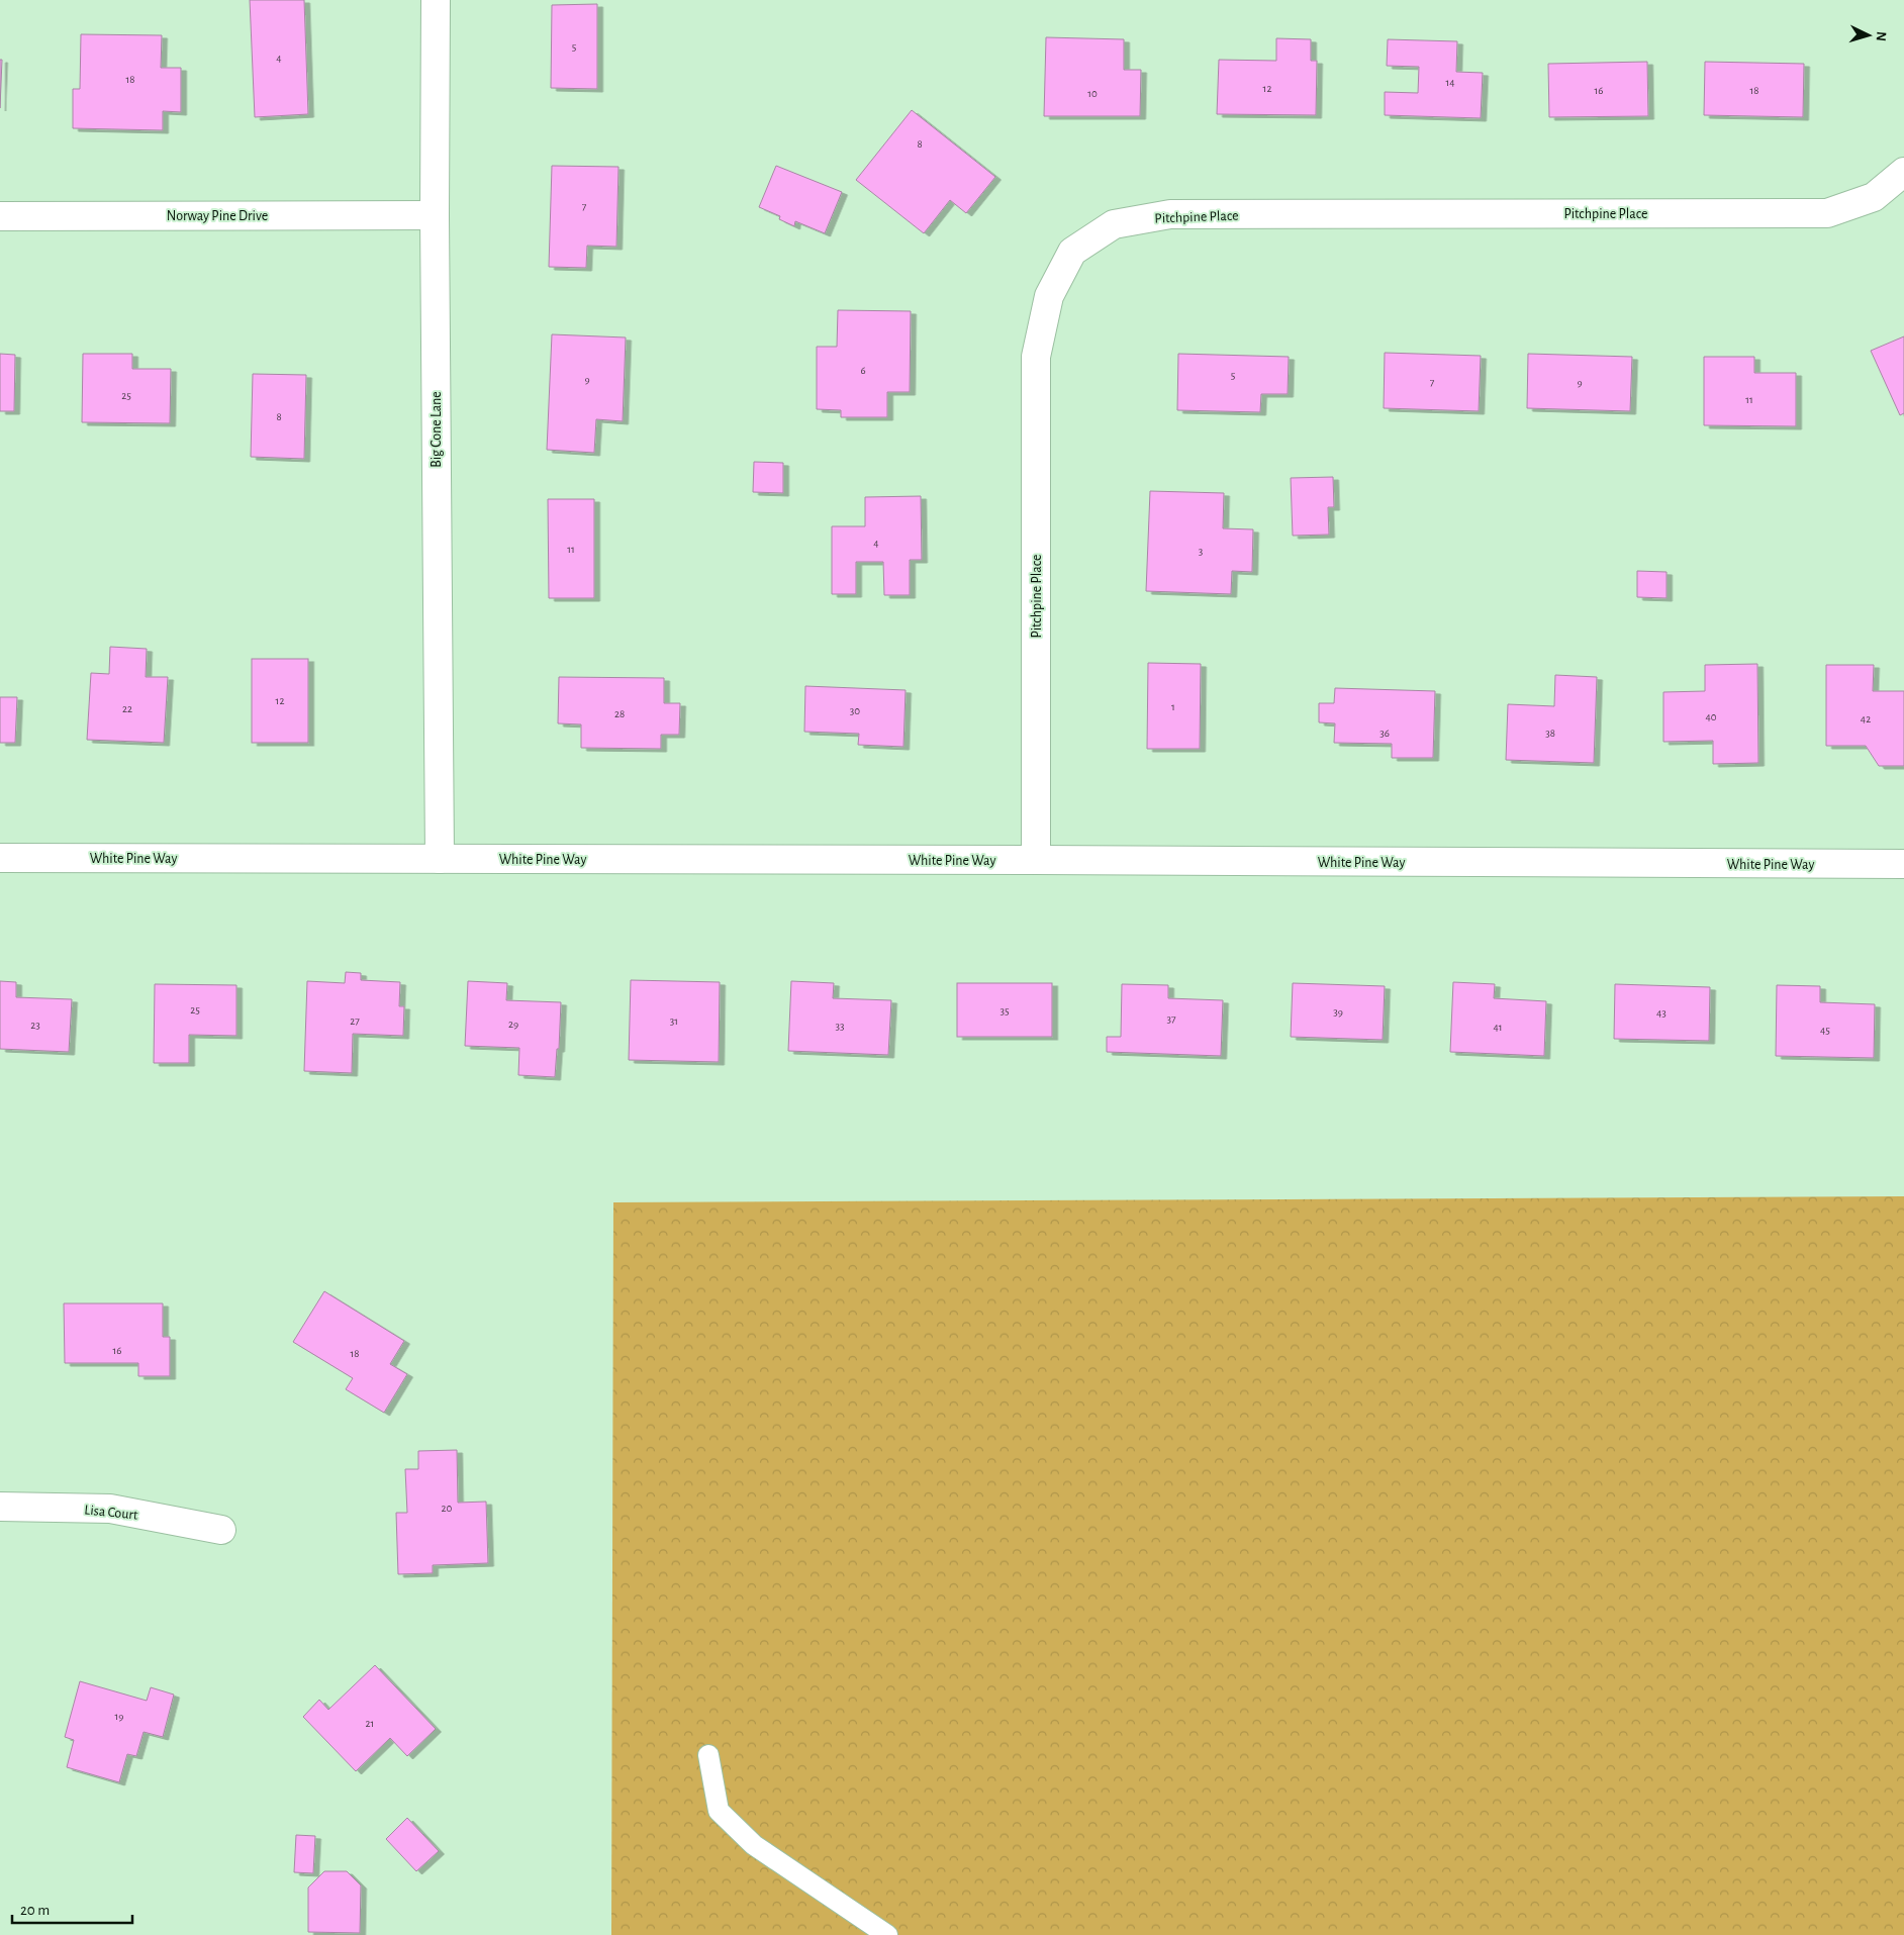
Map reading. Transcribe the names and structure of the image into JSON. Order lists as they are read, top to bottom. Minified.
{"streets":{"street":["Pitchpine Place","Norway Pine Drive","Big Cone Lane","White Pine Way","Lisa Court"]},"crossings":[["Pitchpine Place","White Pine Way"],["Norway Pine Drive","Big Cone Lane"],["Big Cone Lane","White Pine Way"]],"house_numbers":["5","4","18","14","12","16","18","10","8","7","6","5","9","7","9","25","11","8","4","11","3","12","1","22","30","28","40","42","36","38","25","35","39","43","37","27","31","29","23","33","41","45","16","18","20","19","21"],"scale_bar":"20 m","north":"right"}
